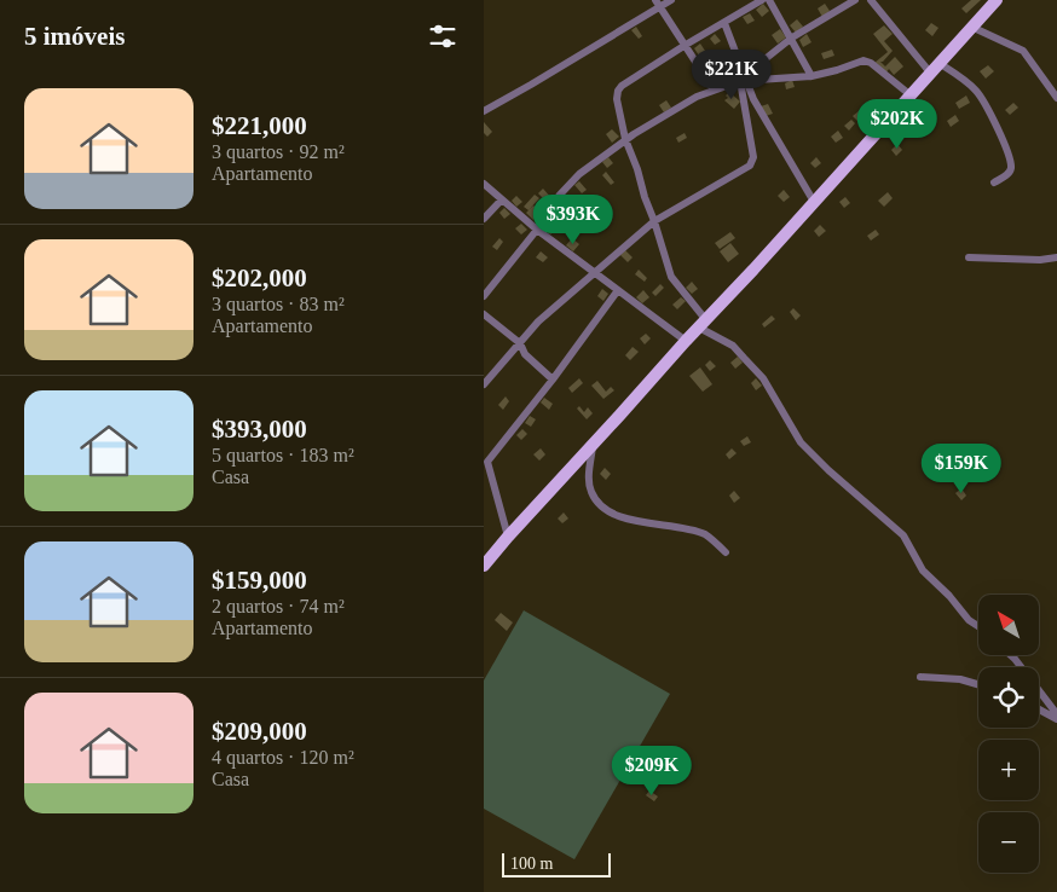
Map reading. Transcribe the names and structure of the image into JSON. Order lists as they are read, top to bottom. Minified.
{"scale_bar":"100 m","north":"top left","page":{"heading":"5 imóveis","price":["$221K","$202K","$393K","$159K","$209K"],"list":[{"name":"$221,000","note":"3 quartos · 92 m² · Apartamento"},{"name":"$202,000","note":"3 quartos · 83 m² · Apartamento"},{"name":"$393,000","note":"5 quartos · 183 m² · Casa"},{"name":"$159,000","note":"2 quartos · 74 m² · Apartamento"},{"name":"$209,000","note":"4 quartos · 120 m² · Casa"}],"map_buttons":["+","−"],"scale":"100 m"}}
